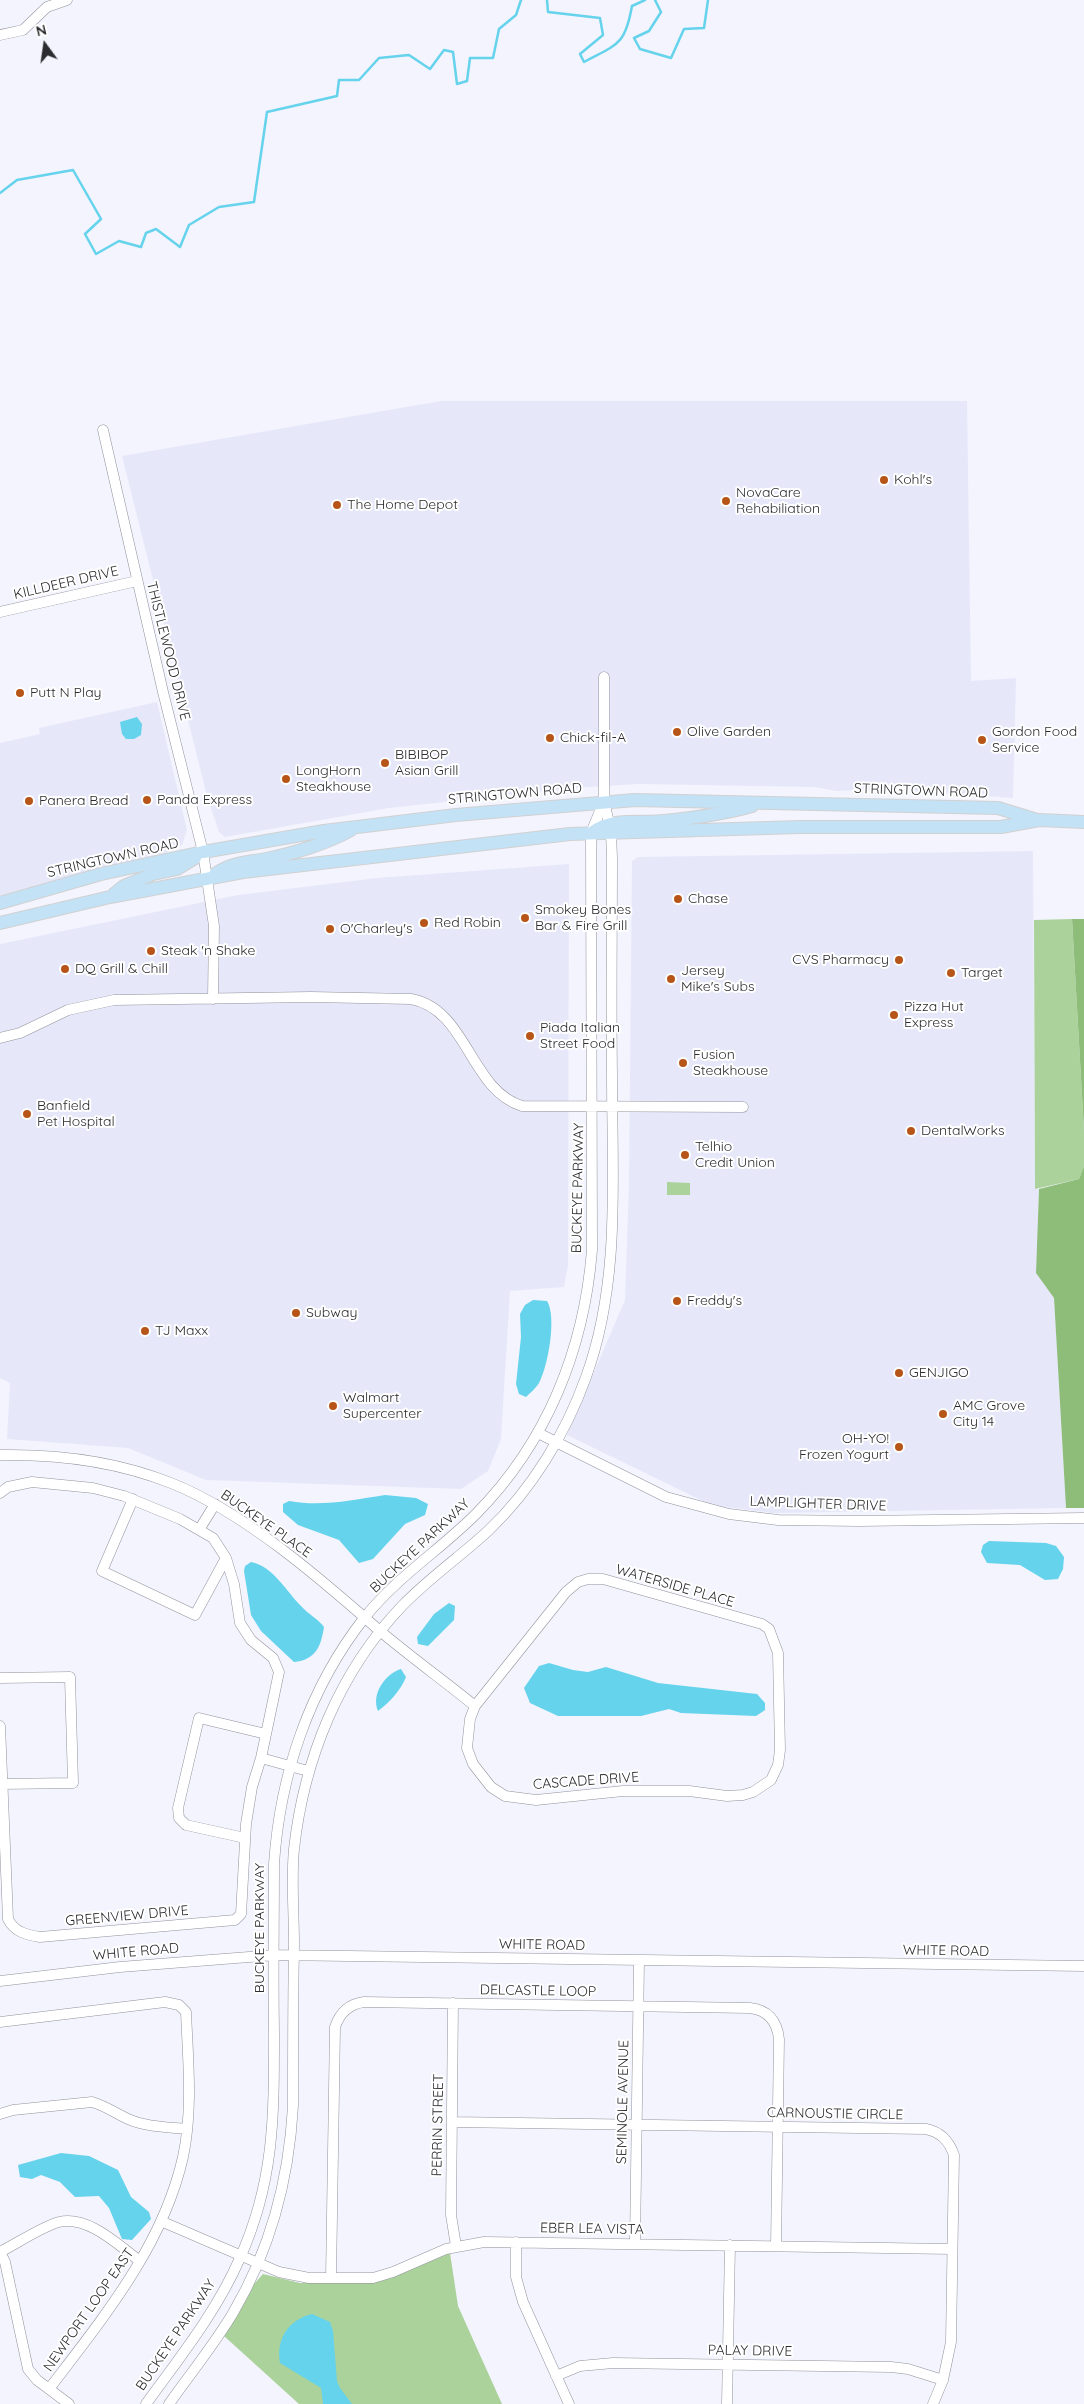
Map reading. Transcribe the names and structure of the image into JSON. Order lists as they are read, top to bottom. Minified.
{"streets":{"main road":["STRINGTOWN ROAD"],"street":["KILLDEER DRIVE","THISTLEWOOD DRIVE","BUCKEYE PARKWAY","LAMPLIGHTER DRIVE","BUCKEYE PLACE","WATERSIDE PLACE","CASCADE DRIVE","GREENVIEW DRIVE","WHITE ROAD","DELCASTLE LOOP","SEMINOLE AVENUE","CARNOUSTIE CIRCLE","PERRIN STREET","EBER LEA VISTA","NEWPORT LOOP EAST","PALAY DRIVE"]},"crossings":[["KILLDEER DRIVE","THISTLEWOOD DRIVE"],["THISTLEWOOD DRIVE","STRINGTOWN ROAD"],["STRINGTOWN ROAD","BUCKEYE PARKWAY"],["BUCKEYE PARKWAY","LAMPLIGHTER DRIVE"],["BUCKEYE PARKWAY","BUCKEYE PLACE"],["BUCKEYE PARKWAY","WHITE ROAD"],["BUCKEYE PARKWAY","EBER LEA VISTA"],["BUCKEYE PLACE","WATERSIDE PLACE"],["BUCKEYE PLACE","CASCADE DRIVE"],["WATERSIDE PLACE","CASCADE DRIVE"],["WHITE ROAD","SEMINOLE AVENUE"],["DELCASTLE LOOP","SEMINOLE AVENUE"],["DELCASTLE LOOP","CARNOUSTIE CIRCLE"],["DELCASTLE LOOP","PERRIN STREET"],["DELCASTLE LOOP","EBER LEA VISTA"],["SEMINOLE AVENUE","CARNOUSTIE CIRCLE"],["SEMINOLE AVENUE","EBER LEA VISTA"],["CARNOUSTIE CIRCLE","PERRIN STREET"],["CARNOUSTIE CIRCLE","EBER LEA VISTA"],["CARNOUSTIE CIRCLE","PALAY DRIVE"],["PERRIN STREET","EBER LEA VISTA"],["EBER LEA VISTA","NEWPORT LOOP EAST"]],"places":["Kohl's","NovaCare Rehabiliation","The Home Depot","Putt N Play","Olive Garden","Chick-fil-A","Gordon Food Service","BIBIBOP Asian Grill","LongHorn Steakhouse","Panda Express","Panera Bread","Chase","Smokey Bones Bar & Fire Grill","Red Robin","O'Charley's","Steak 'n Shake","CVS Pharmacy","DQ Grill & Chill","Target","Jersey Mike's Subs","Pizza Hut Express","Piada Italian Street Food","Fusion Steakhouse","Banfield Pet Hospital","DentalWorks","Telhio Credit Union","Freddy's","Subway","TJ Maxx","GENJIGO","Walmart Supercenter","AMC Grove City 14","OH-YO! Frozen Yogurt"],"north":"top"}
